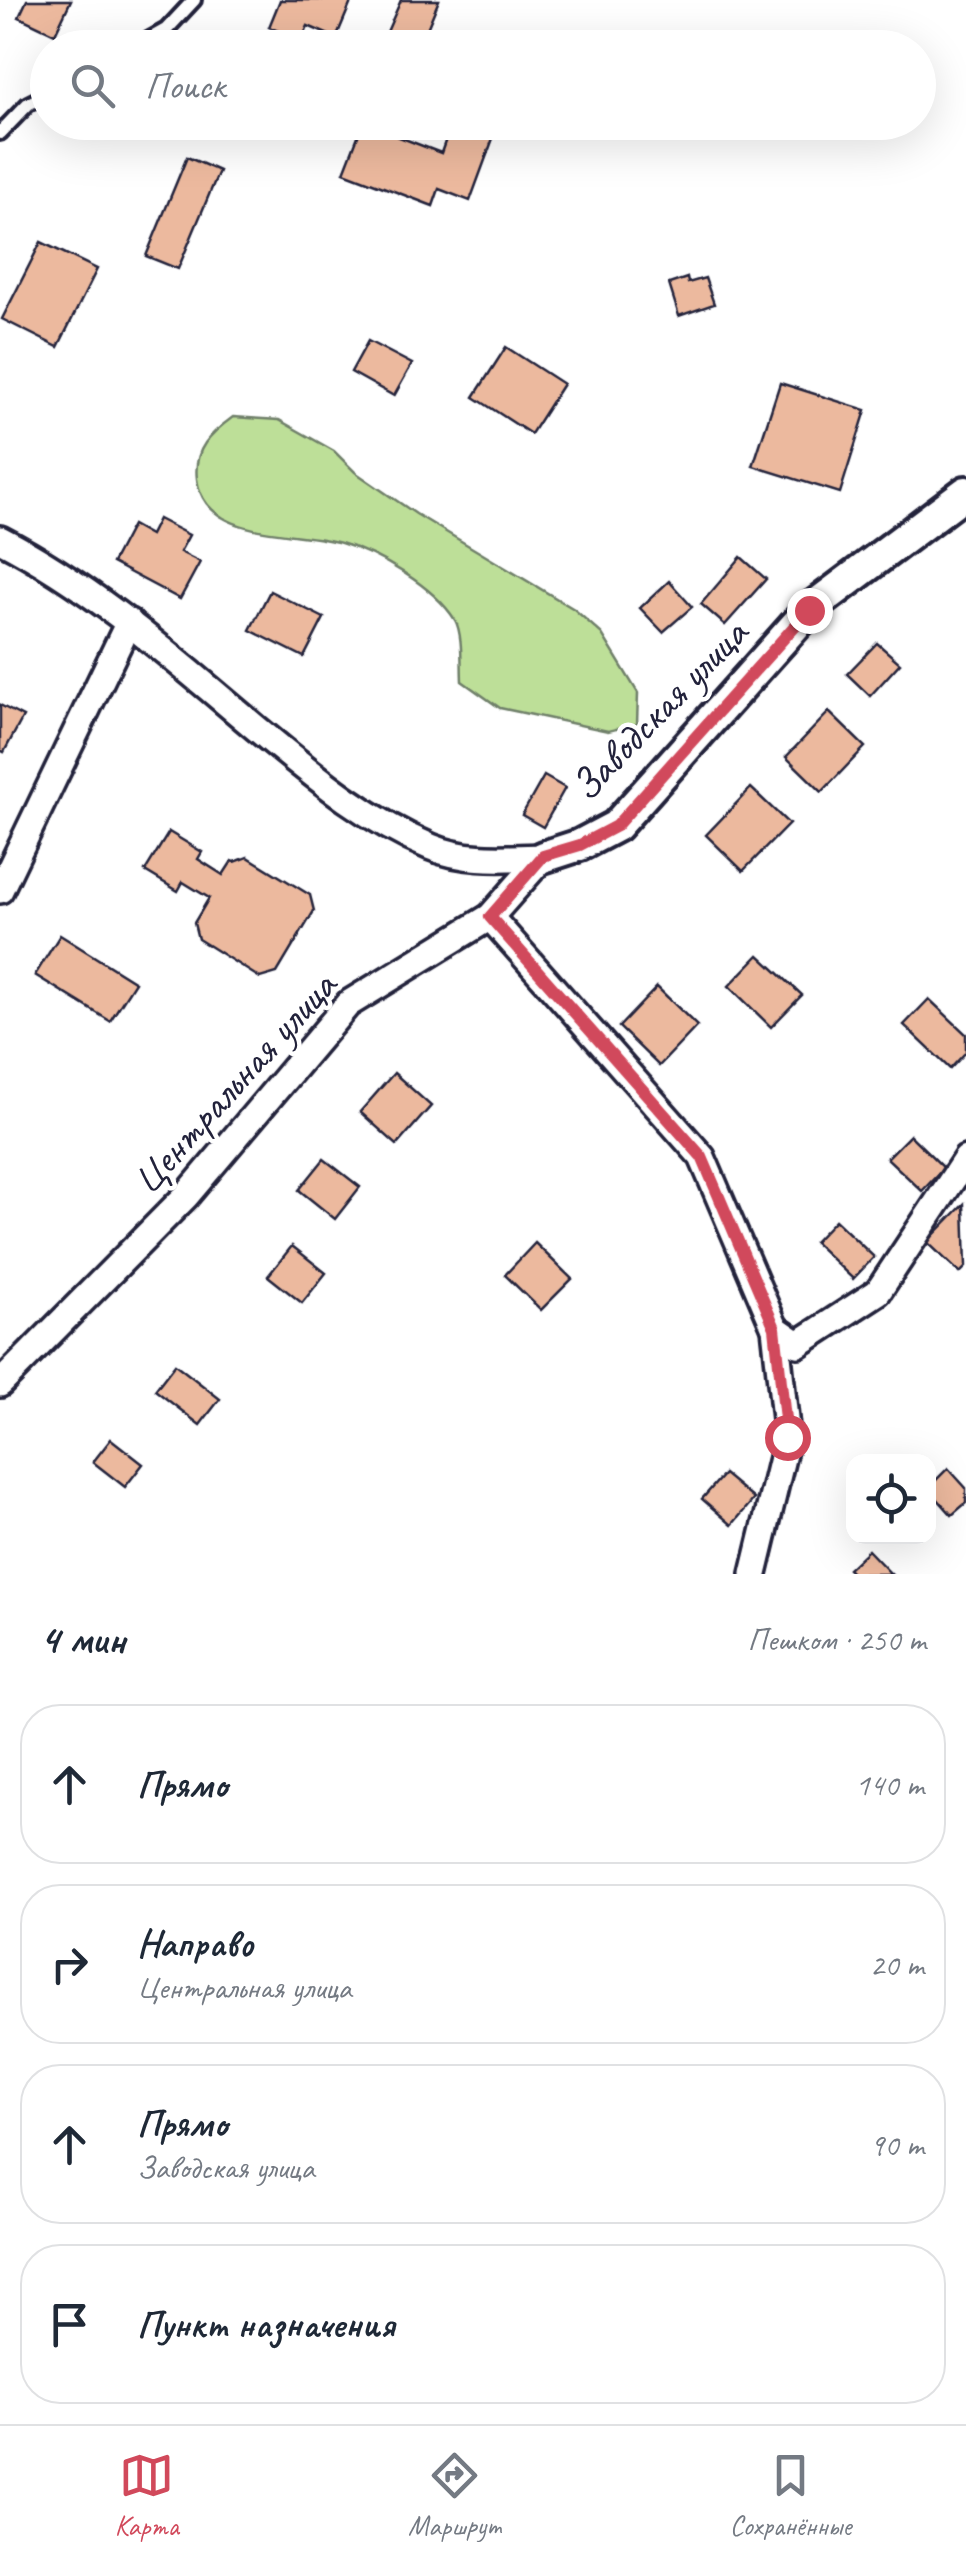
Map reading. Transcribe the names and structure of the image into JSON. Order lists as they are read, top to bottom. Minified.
{"streets":{"street":["Заводская улица","Центральная улица"]},"crossings":[["Заводская улица","Центральная улица"]],"page":{"search":"Поиск","heading":["4 мин","Пешком · 250 m"],"list":[["Прямо","140 m"],["Направо","Центральная улица","20 m"],["Прямо","Заводская улица","90 m"],"Пункт назначения"],"nav":["Карта","Маршрут","Сохранённые"]}}
